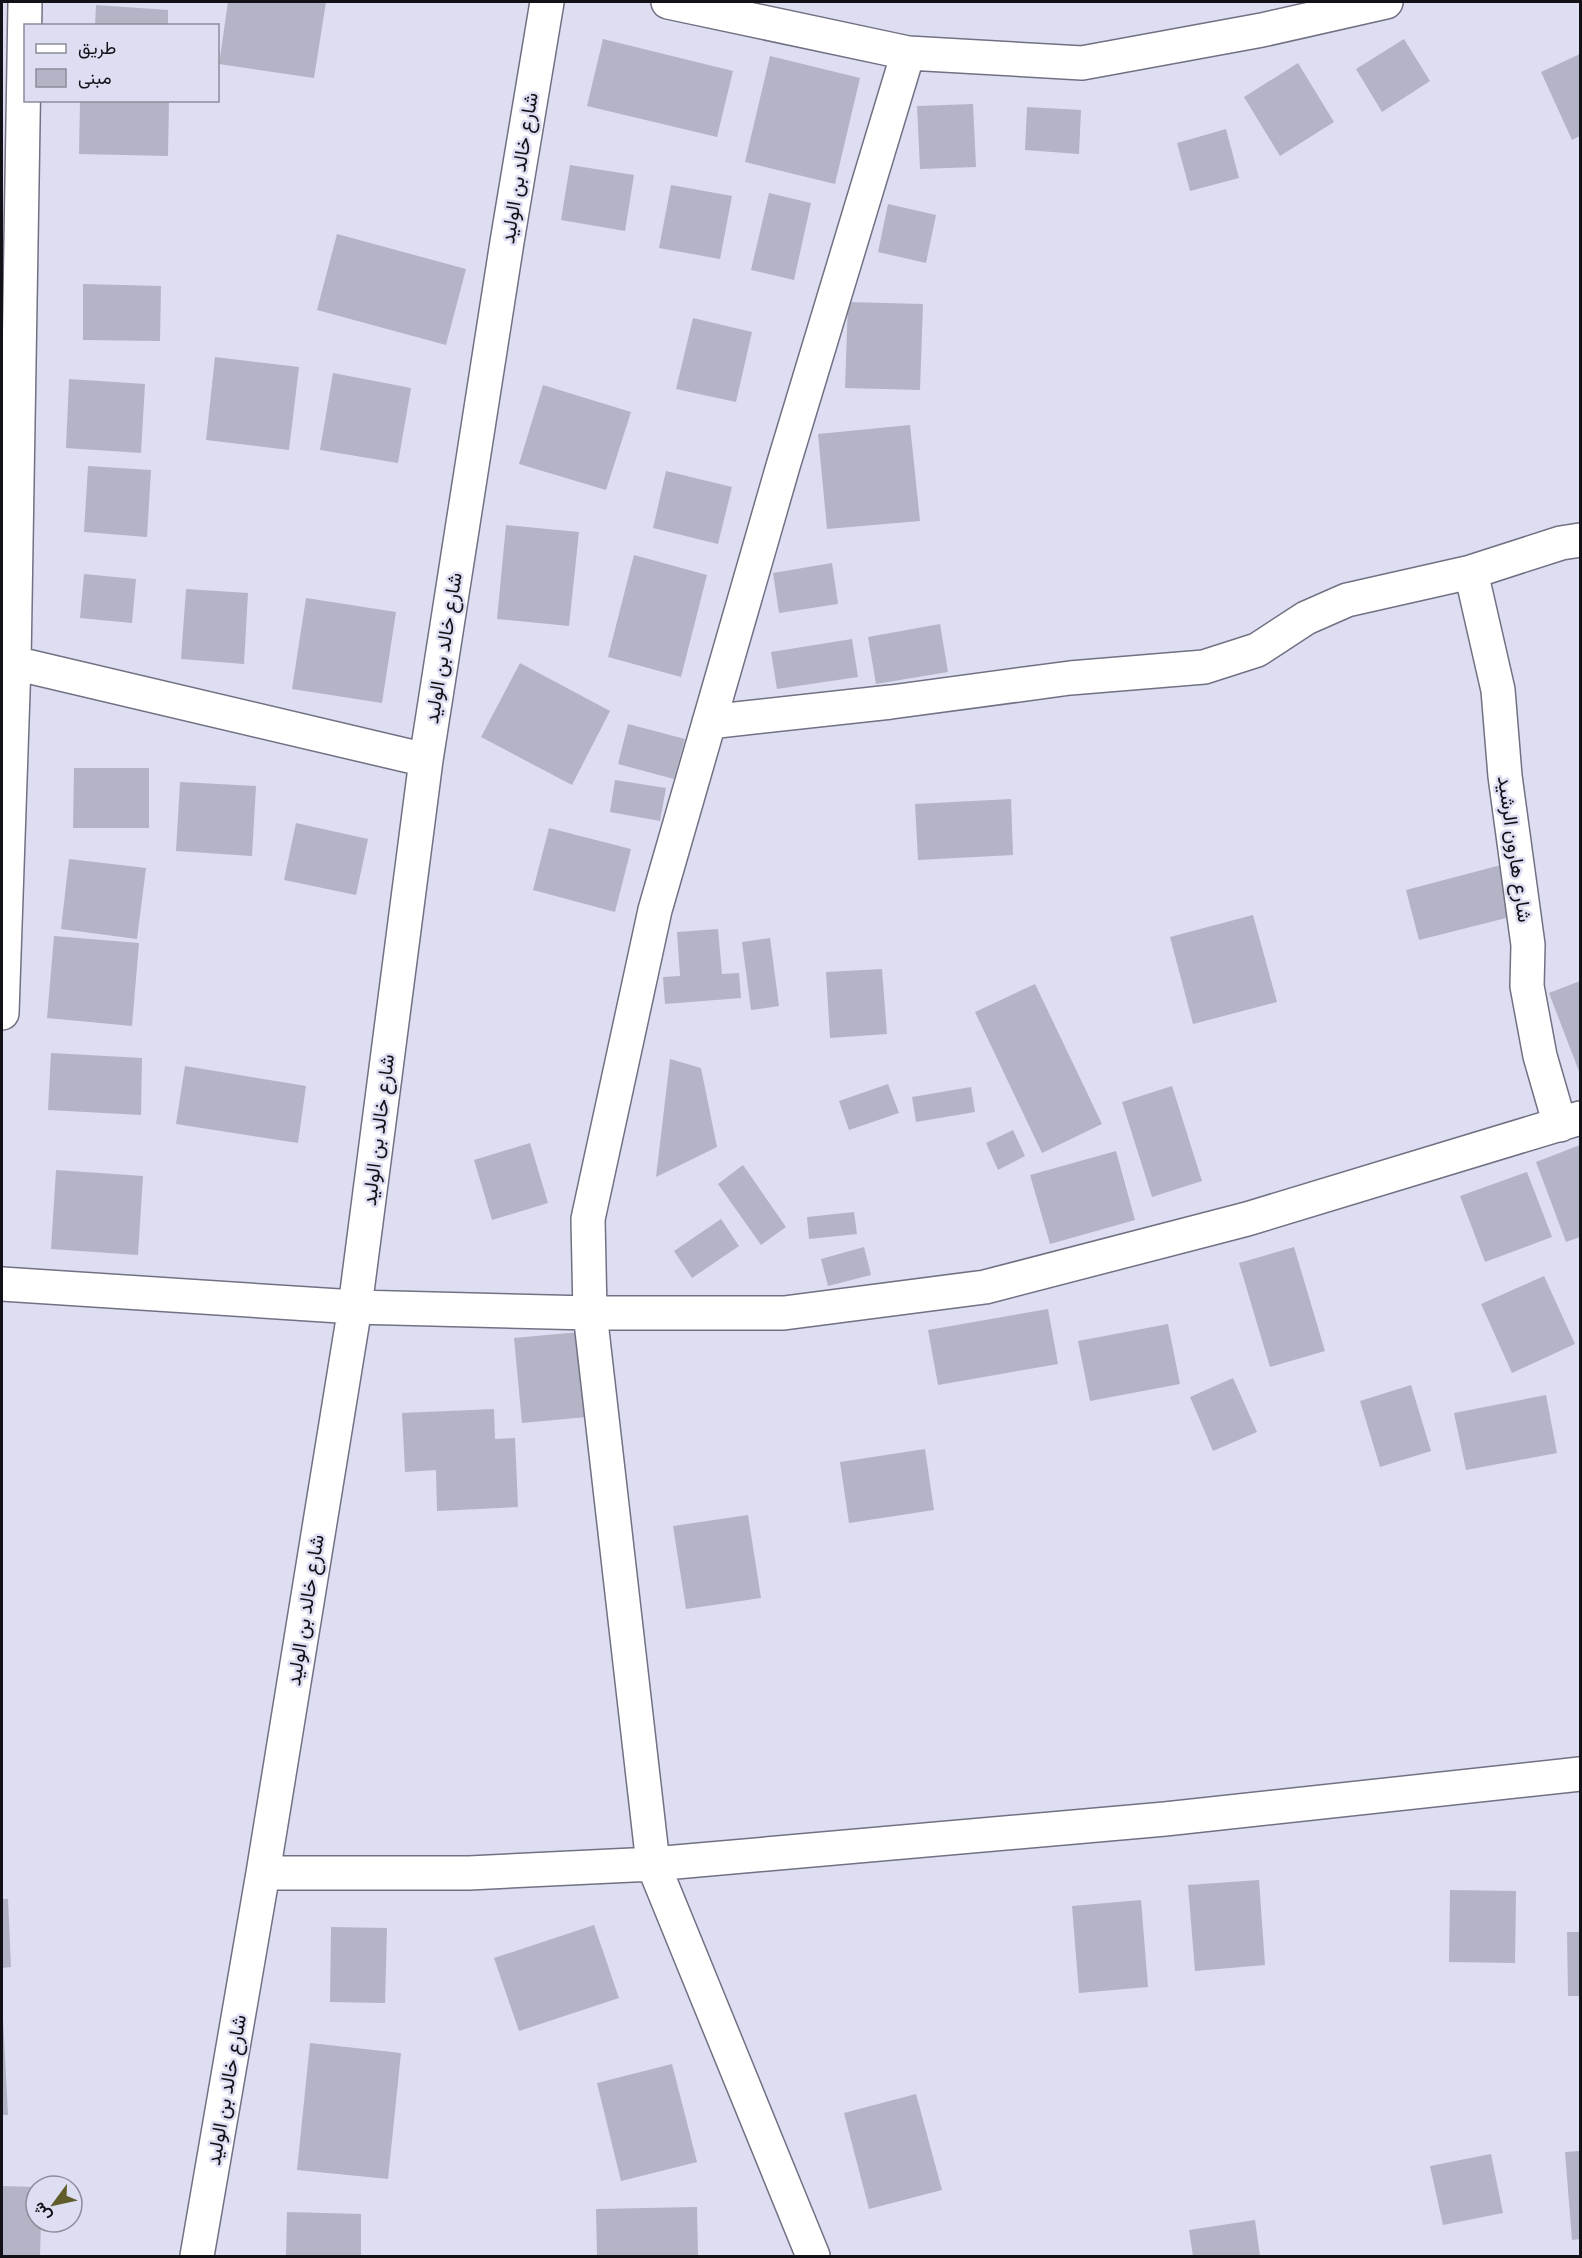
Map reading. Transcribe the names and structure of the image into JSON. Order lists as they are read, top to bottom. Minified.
{"streets":{"street":["شارع خالد بن الوليد","شارع هارون الرشيد"]},"legend":["طريق","مبنى"],"north":"bottom left"}
